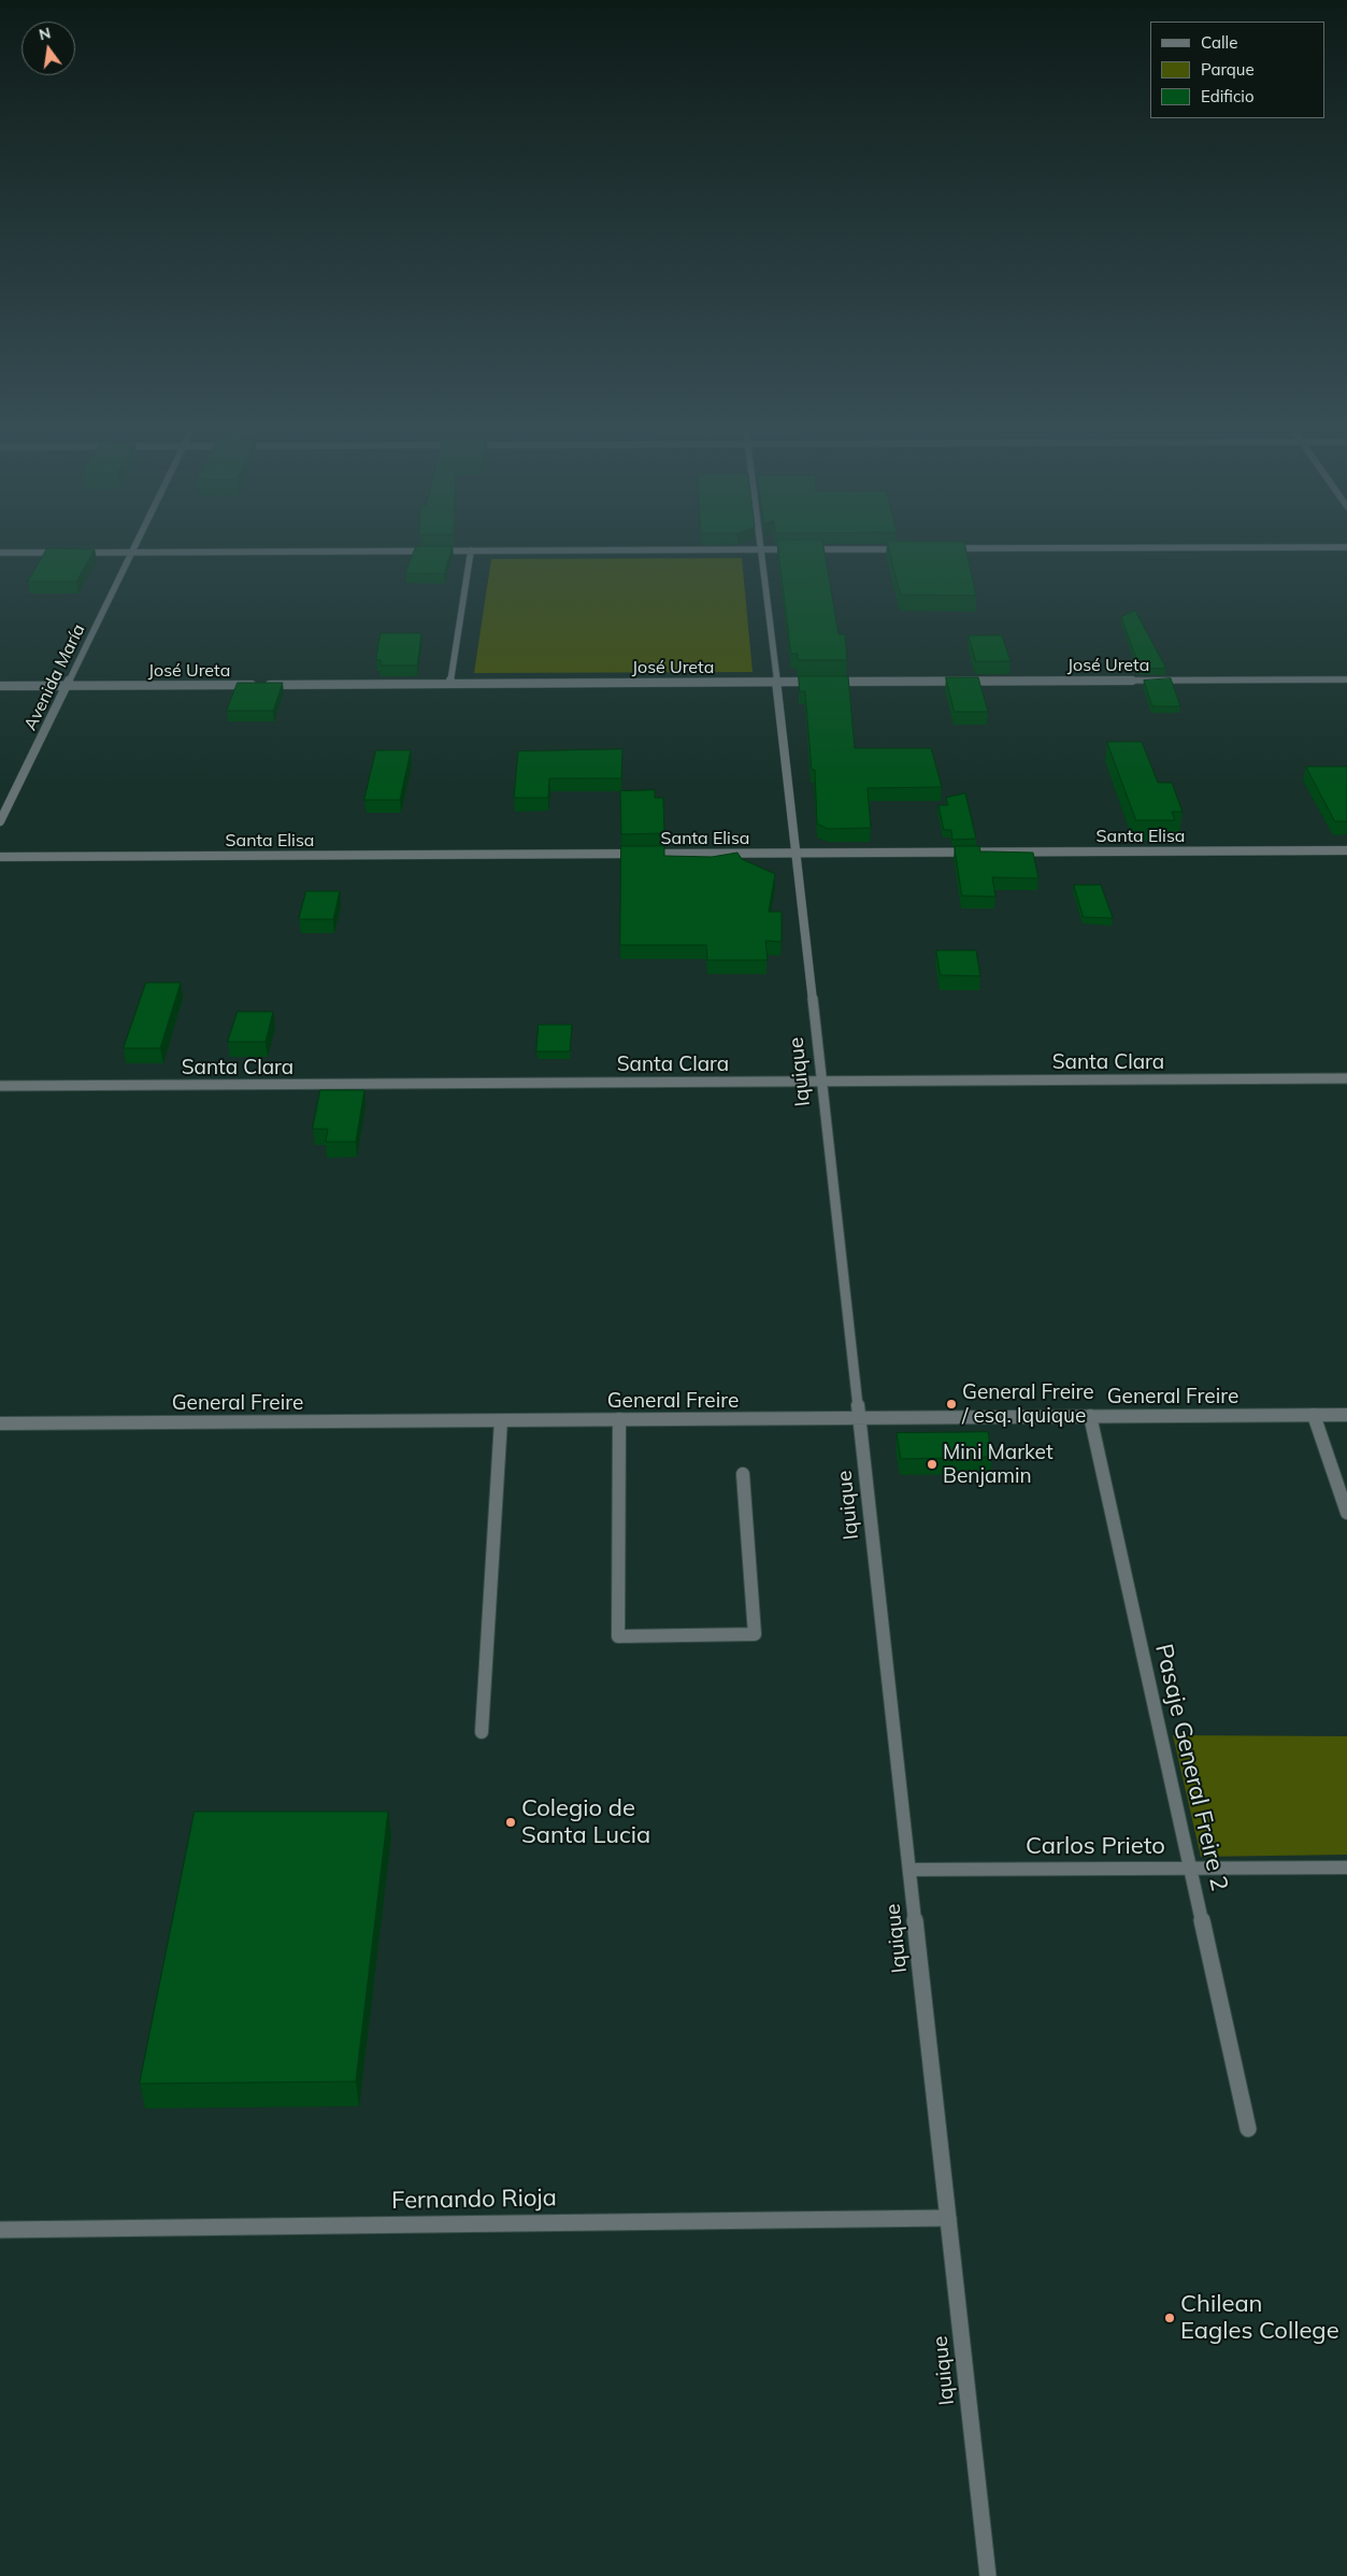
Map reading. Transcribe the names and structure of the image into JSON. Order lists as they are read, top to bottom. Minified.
{"streets":{"street":["José Ureta","Avenida María","Santa Elisa","Santa Clara","Iquique","General Freire","Pasaje General Freire 2","Carlos Prieto","Fernando Rioja"]},"crossings":[["José Ureta","Avenida María"],["José Ureta","Iquique"],["Santa Elisa","Iquique"],["Santa Clara","Iquique"],["Iquique","General Freire"],["Iquique","Carlos Prieto"],["Iquique","Fernando Rioja"],["General Freire","Pasaje General Freire 2"],["Pasaje General Freire 2","Carlos Prieto"]],"places":["General Freire / esq. Iquique","Mini Market Benjamin","Colegio de Santa Lucia","Chilean Eagles College"],"legend":["Calle","Parque","Edificio"],"north":"top"}
